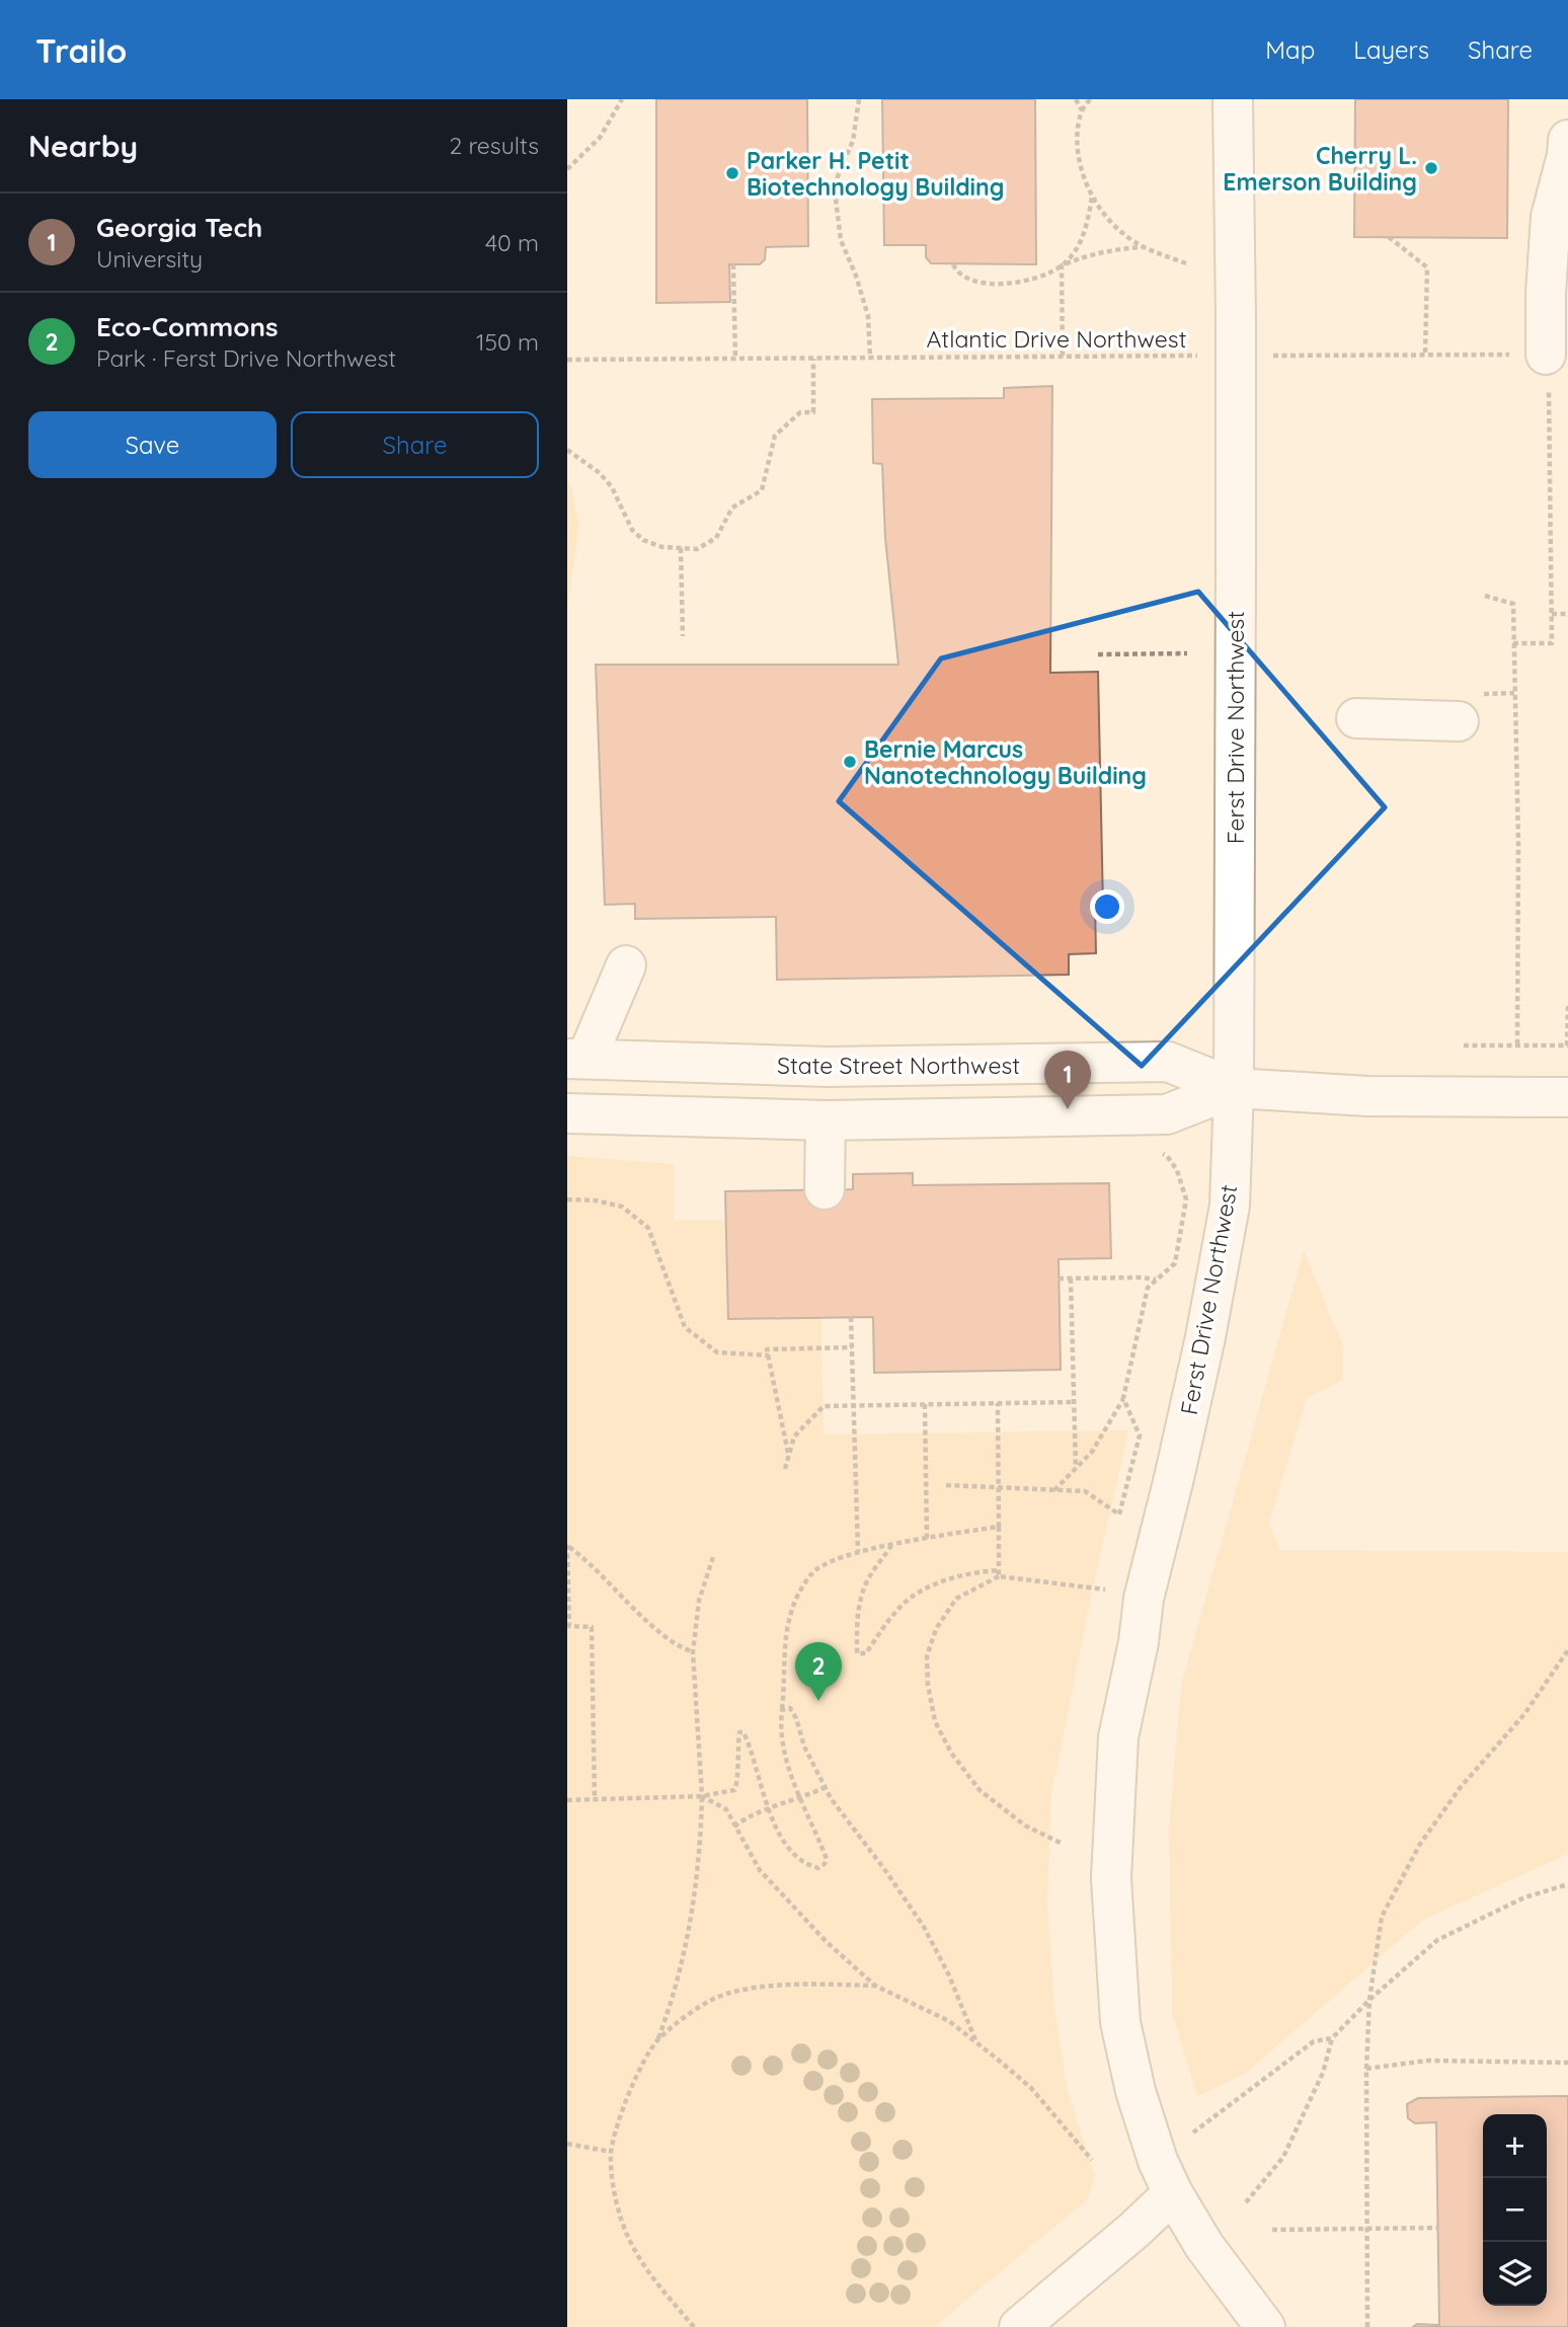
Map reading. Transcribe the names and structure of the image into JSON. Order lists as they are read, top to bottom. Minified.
{"streets":{"street":["Ferst Drive Northwest","State Street Northwest"],"path":["Atlantic Drive Northwest"]},"crossings":[["Atlantic Drive Northwest","Ferst Drive Northwest"],["Ferst Drive Northwest","State Street Northwest"]],"places":["Cherry L. Emerson Building","Parker H. Petit Biotechnology Building","Bernie Marcus Nanotechnology Building"],"page":{"header":"Trailo","nav":["Map","Layers","Share"],"heading":["Nearby","2 results"],"list":[{"mark":"1","name":"Georgia Tech","note":"University","value":"40 m"},{"mark":"2","name":"Eco-Commons","note":"Park · Ferst Drive Northwest","value":"150 m"}],"buttons":["Save","Share"],"pins":["1","2"],"map_buttons":["+","−"]}}
